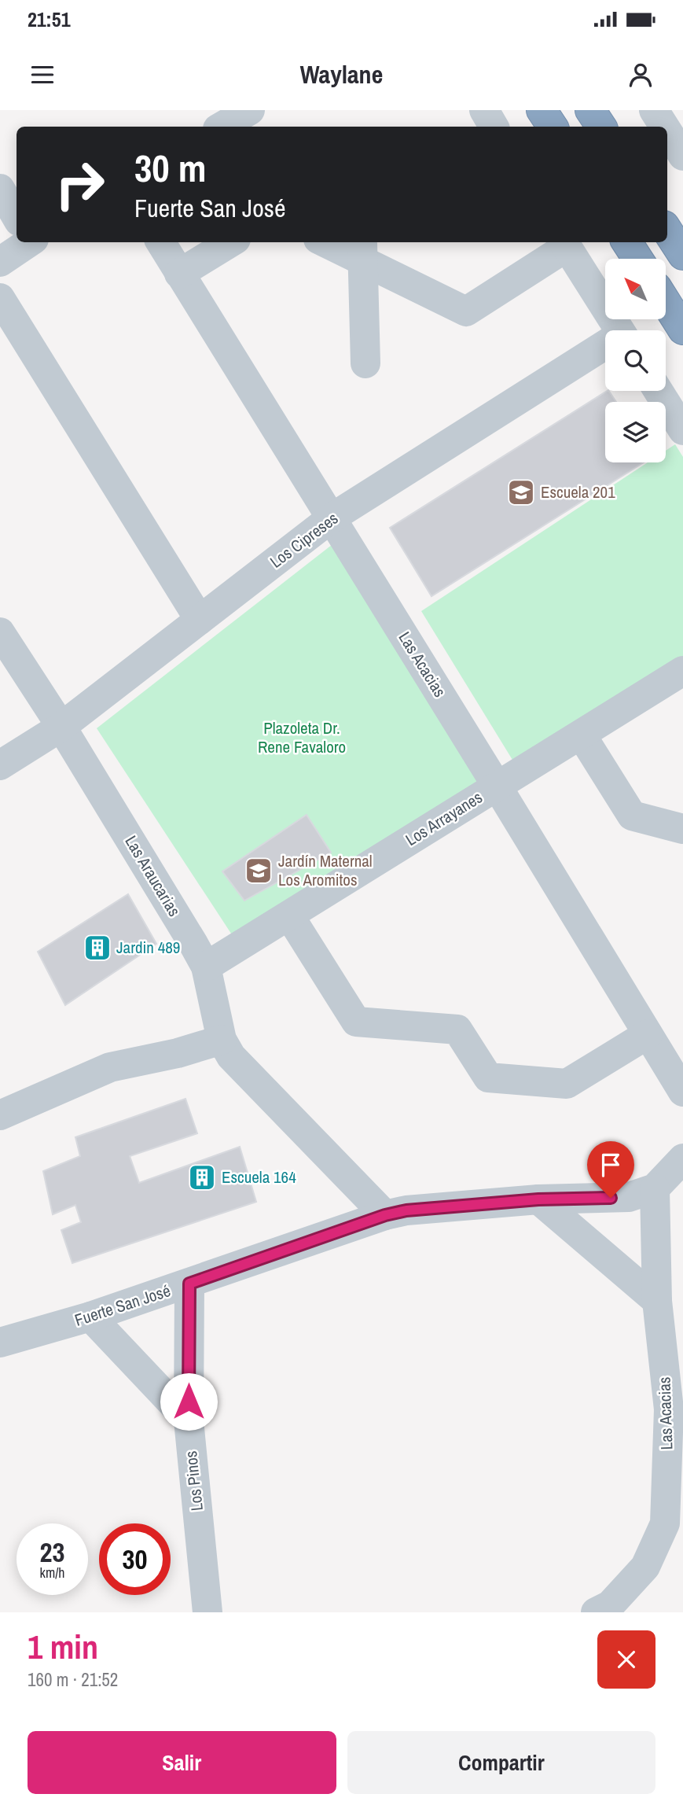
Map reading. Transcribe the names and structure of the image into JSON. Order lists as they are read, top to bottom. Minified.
{"streets":{"street":["Los Cipreses","Las Acacias","Los Arrayanes","Las Araucarias","Fuerte San José","Los Pinos"]},"crossings":[["Los Cipreses","Las Acacias"],["Los Cipreses","Las Araucarias"],["Las Acacias","Los Arrayanes"],["Las Acacias","Fuerte San José"],["Los Arrayanes","Las Araucarias"],["Las Araucarias","Fuerte San José"],["Fuerte San José","Los Pinos"]],"parks":["Plazoleta Dr. Rene Favaloro"],"places":{"school or university":["Escuela 201","Jardín Maternal Los Aromitos"],"building":["Jardin 489","Escuela 164"]},"north":"top left","page":{"status":"21:51","header":"Waylane","turn":["30 m","Fuerte San José"],"speed":"23 km/h","limit":"30","heading":["1 min","160 m · 21:52"],"buttons":["Salir","Compartir"]}}
